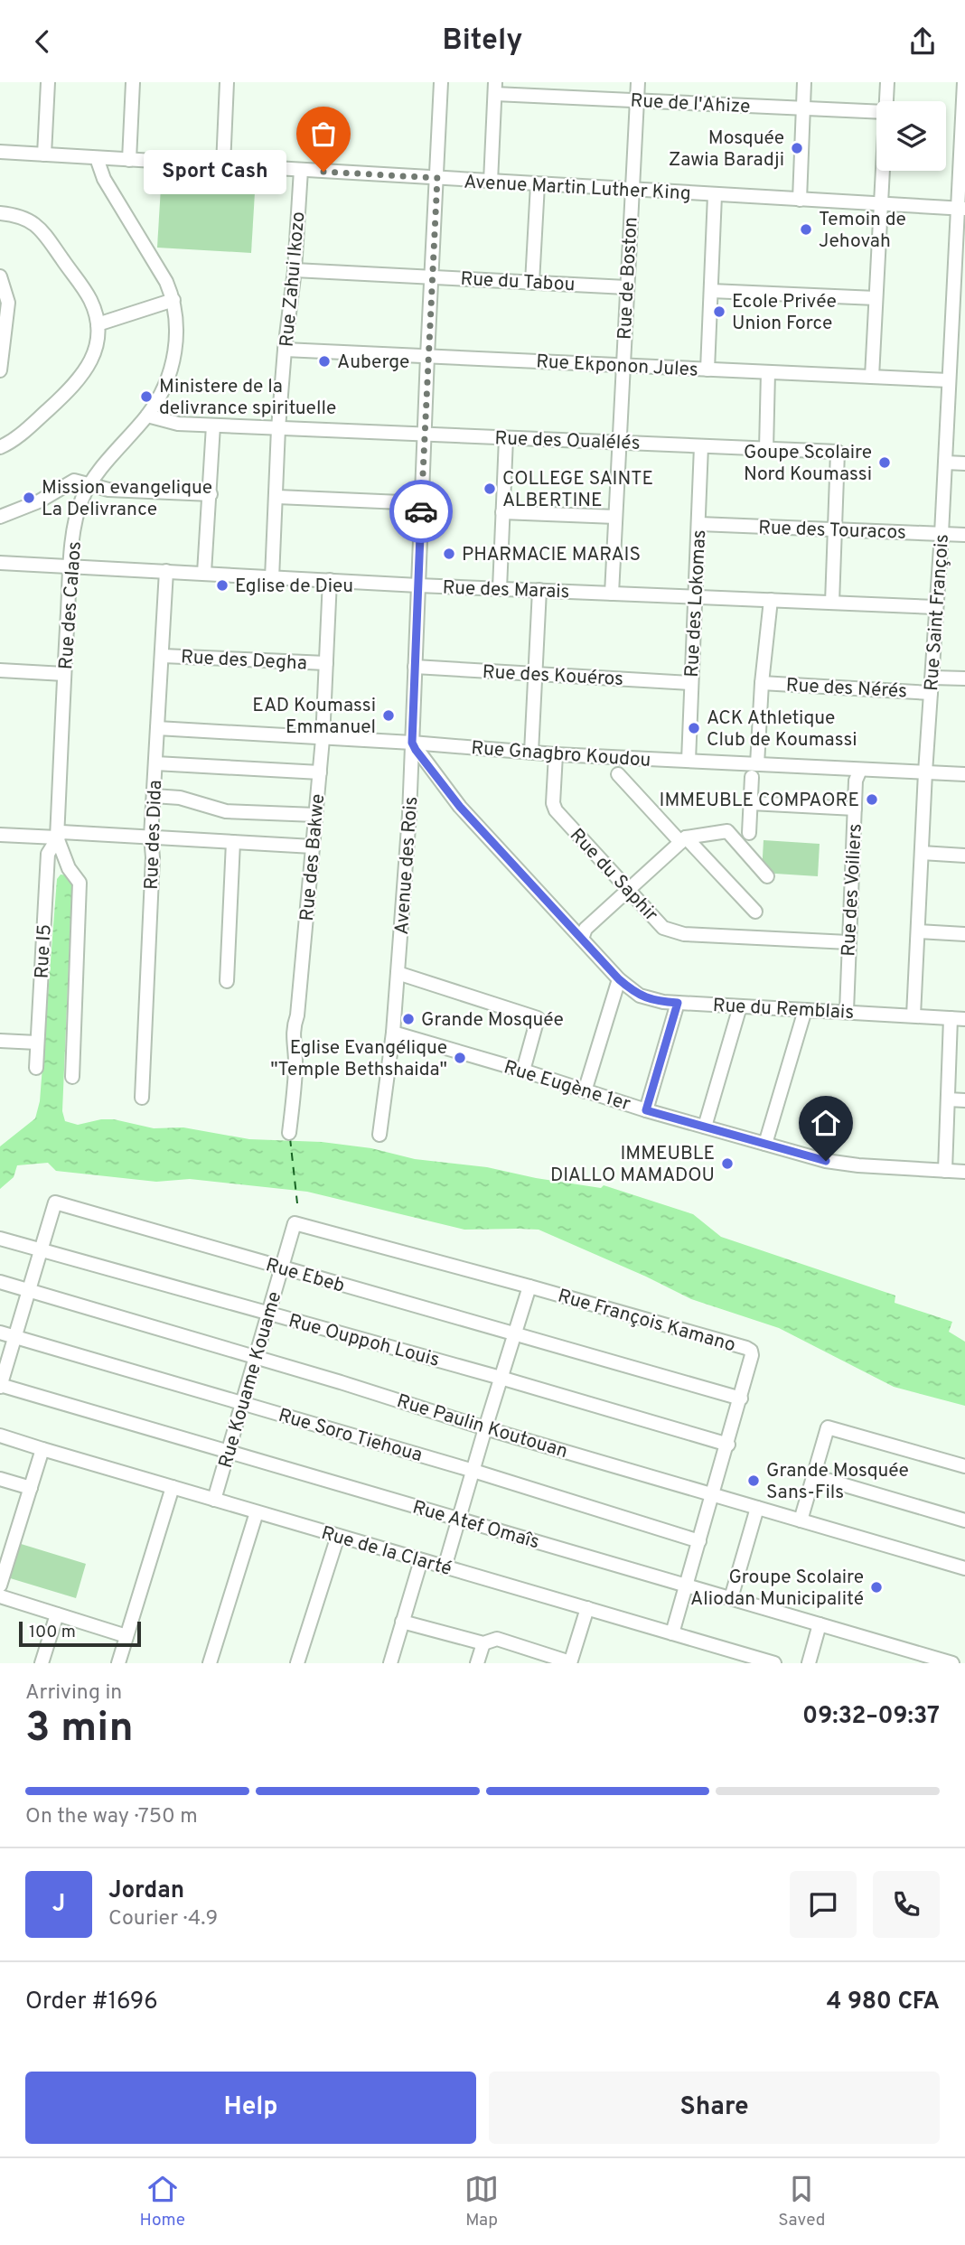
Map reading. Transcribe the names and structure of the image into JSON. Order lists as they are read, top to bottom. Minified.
{"streets":{"street":["Rue de l'Ahize","Avenue Martin Luther King","Rue de Boston","Rue Zahui Ikozo","Rue du Tabou","Rue Ekponon Jules","Rue des Oualélés","Rue des Touracos","Rue des Marais","Rue des Lokomas","Rue des Calaos","Rue Saint François","Rue des Degha","Rue des Kouéros","Rue des Nérés","Rue Gnagbro Koudou","Rue des Dida","Rue des Bakwe","Avenue des Rois","Rue du Saphir","Rue des Voiliers","Rue I5","Rue du Remblais","Rue Eugène 1er","Rue Ebeb","Rue François Kamano","Rue Ouppoh Louis","Rue Kouame Kouame","Rue Paulin Koutouan","Rue Soro Tiehoua","Rue Atef Omaîs","Rue de la Clarté"]},"crossings":[["Rue de l'Ahize","Rue de Boston"],["Avenue Martin Luther King","Rue de Boston"],["Avenue Martin Luther King","Rue Zahui Ikozo"],["Avenue Martin Luther King","Rue des Calaos"],["Avenue Martin Luther King","Rue Saint François"],["Avenue Martin Luther King","Avenue des Rois"],["Rue de Boston","Rue du Tabou"],["Rue de Boston","Rue Ekponon Jules"],["Rue de Boston","Rue des Oualélés"],["Rue de Boston","Rue des Marais"],["Rue Zahui Ikozo","Rue du Tabou"],["Rue Zahui Ikozo","Rue Ekponon Jules"],["Rue Zahui Ikozo","Rue des Oualélés"],["Rue Zahui Ikozo","Rue des Marais"],["Rue du Tabou","Avenue des Rois"],["Rue Ekponon Jules","Rue Saint François"],["Rue Ekponon Jules","Avenue des Rois"],["Rue des Oualélés","Rue des Touracos"],["Rue des Oualélés","Rue des Marais"],["Rue des Oualélés","Rue des Lokomas"],["Rue des Oualélés","Rue des Calaos"],["Rue des Oualélés","Avenue des Rois"],["Rue des Touracos","Rue des Lokomas"],["Rue des Touracos","Rue Saint François"],["Rue des Marais","Rue des Lokomas"],["Rue des Marais","Rue des Calaos"],["Rue des Marais","Rue Saint François"],["Rue des Marais","Rue des Dida"],["Rue des Marais","Rue des Bakwe"],["Rue des Marais","Avenue des Rois"],["Rue des Lokomas","Rue des Kouéros"],["Rue des Lokomas","Rue Gnagbro Koudou"],["Rue des Calaos","Rue I5"],["Rue Saint François","Rue des Nérés"],["Rue Saint François","Rue Gnagbro Koudou"],["Rue Saint François","Rue du Remblais"],["Rue des Degha","Rue des Dida"],["Rue des Degha","Rue des Bakwe"],["Rue des Kouéros","Avenue des Rois"],["Rue Gnagbro Koudou","Rue des Dida"],["Rue Gnagbro Koudou","Rue des Bakwe"],["Rue Gnagbro Koudou","Avenue des Rois"],["Rue Gnagbro Koudou","Rue du Saphir"],["Rue Gnagbro Koudou","Rue des Voiliers"],["Rue Gnagbro Koudou","Rue du Remblais"],["Avenue des Rois","Rue du Remblais"],["Avenue des Rois","Rue Eugène 1er"],["Rue du Saphir","Rue des Voiliers"],["Rue des Voiliers","Rue du Remblais"],["Rue Ebeb","Rue François Kamano"],["Rue Ebeb","Rue Ouppoh Louis"],["Rue Ebeb","Rue Kouame Kouame"],["Rue Ebeb","Rue Paulin Koutouan"],["Rue Ebeb","Rue Soro Tiehoua"],["Rue Ebeb","Rue Atef Omaîs"],["Rue François Kamano","Rue Ouppoh Louis"],["Rue François Kamano","Rue Kouame Kouame"],["Rue François Kamano","Rue Paulin Koutouan"],["Rue François Kamano","Rue Soro Tiehoua"],["Rue François Kamano","Rue Atef Omaîs"],["Rue François Kamano","Rue de la Clarté"],["Rue Ouppoh Louis","Rue Kouame Kouame"],["Rue Kouame Kouame","Rue Paulin Koutouan"],["Rue Kouame Kouame","Rue Soro Tiehoua"],["Rue Kouame Kouame","Rue Atef Omaîs"],["Rue Kouame Kouame","Rue de la Clarté"]],"places":["Mosquée Zawia Baradji","Sport Cash","Temoin de Jehovah","Ecole Privée Union Force","Auberge","Ministere de la delivrance spirituelle","Goupe Scolaire Nord Koumassi","COLLEGE SAINTE ALBERTINE","Mission evangelique La Delivrance","PHARMACIE MARAIS","Eglise de Dieu","EAD Koumassi Emmanuel","ACK Athletique Club de Koumassi","IMMEUBLE COMPAORE","Grande Mosquée","Eglise Evangélique \"Temple Bethshaida\"","IMMEUBLE DIALLO MAMADOU","Grande Mosquée Sans-Fils","Groupe Scolaire Aliodan Municipalité"],"scale_bar":"100 m","page":{"header":"Bitely","bubble":"Sport Cash","scale":"100 m","heading":["3 min","Arriving in","09:32–09:37"],"panel":["Jordan","Courier · 4.9","Order #1696","4 980 CFA"],"bar":"On the way · 750 m","round":"J","buttons":["Help","Share"],"tabs":["Home","Map","Saved"]}}
